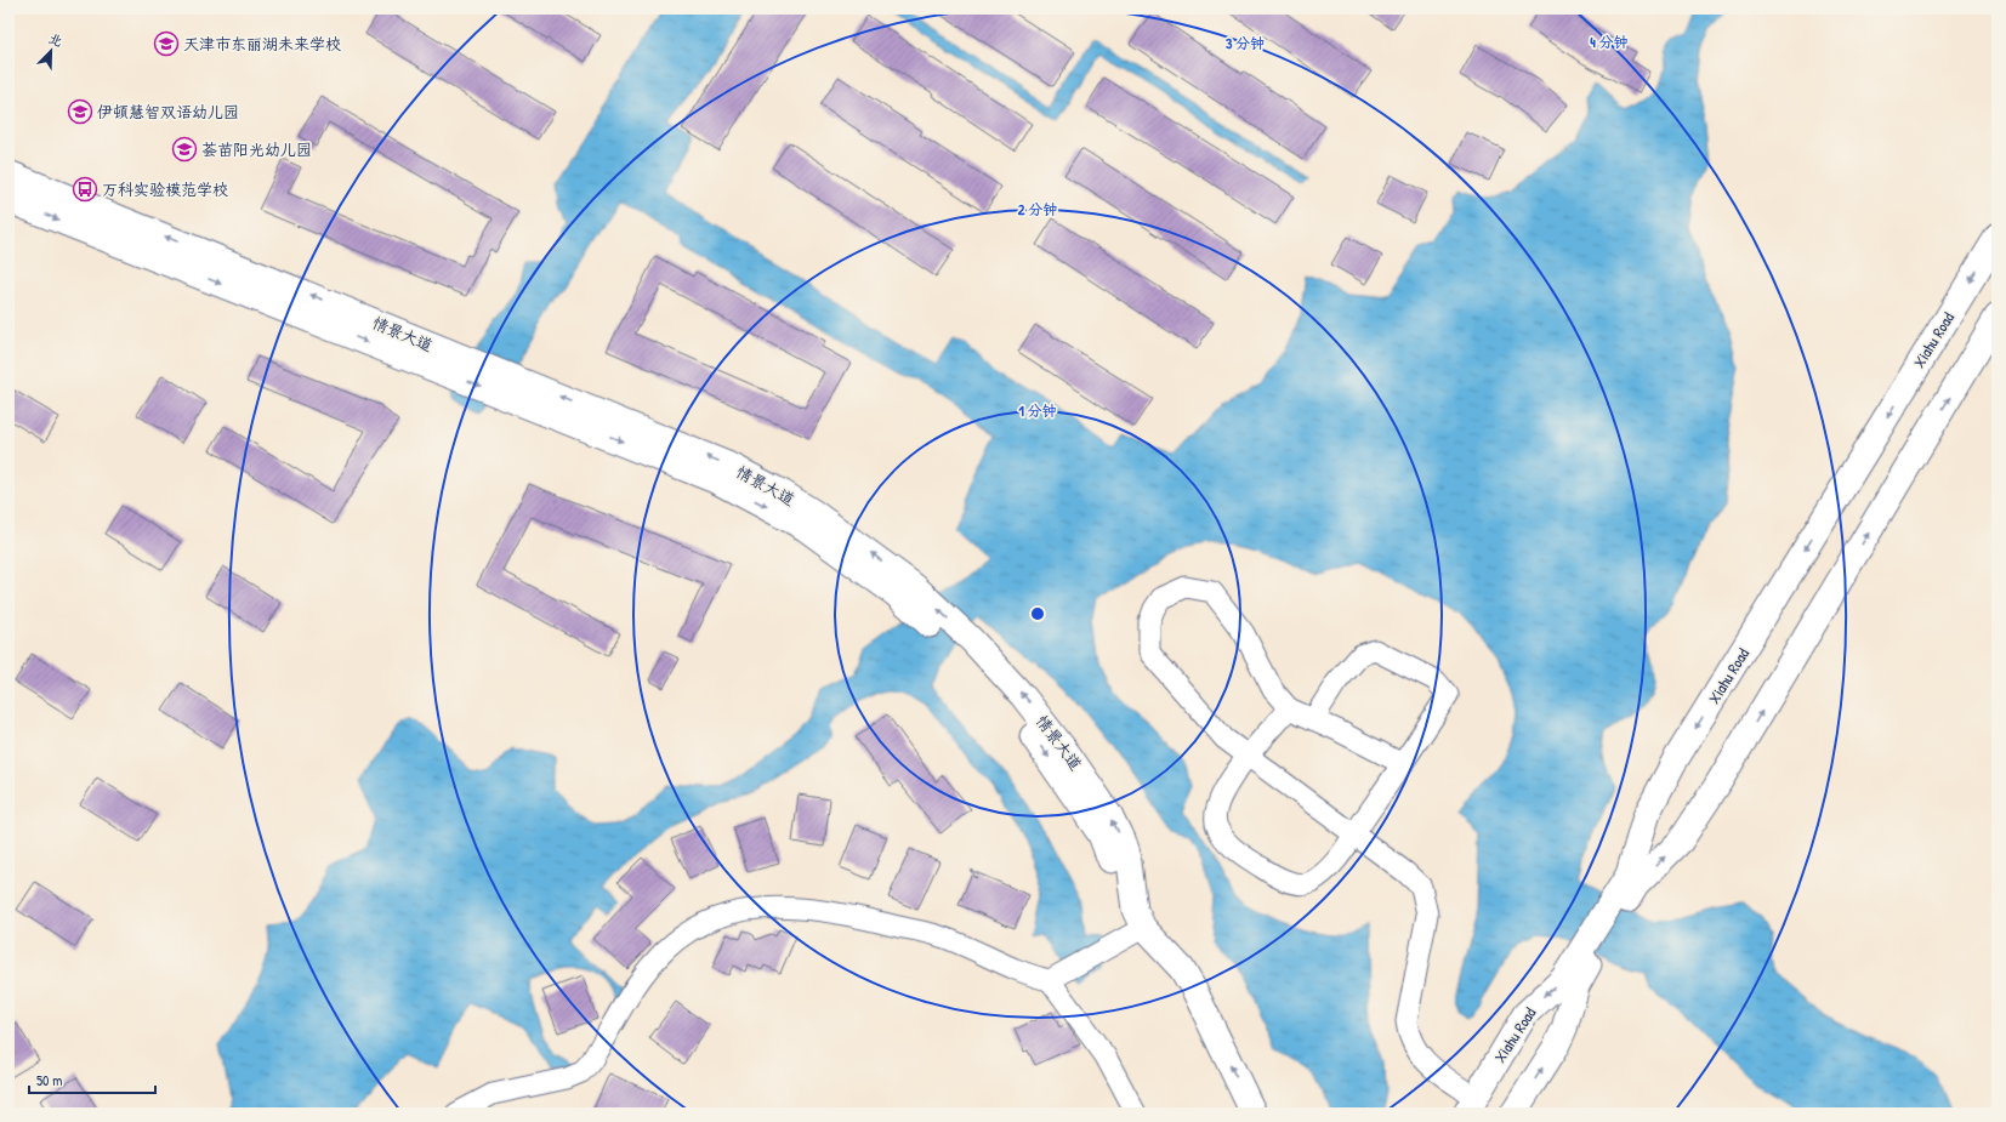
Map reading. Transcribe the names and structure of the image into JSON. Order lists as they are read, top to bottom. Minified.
{"streets":{"street":["情景大道","Xiahu Road"]},"places":{"school or university":["天津市东丽湖未来学校","伊顿慧智双语幼儿园","荟苗阳光幼儿园"],"bus stop":["万科实验模范学校"]},"scale_bar":"50 m","north":"top right","rings":["4 分钟","3 分钟","2 分钟","1 分钟"]}
